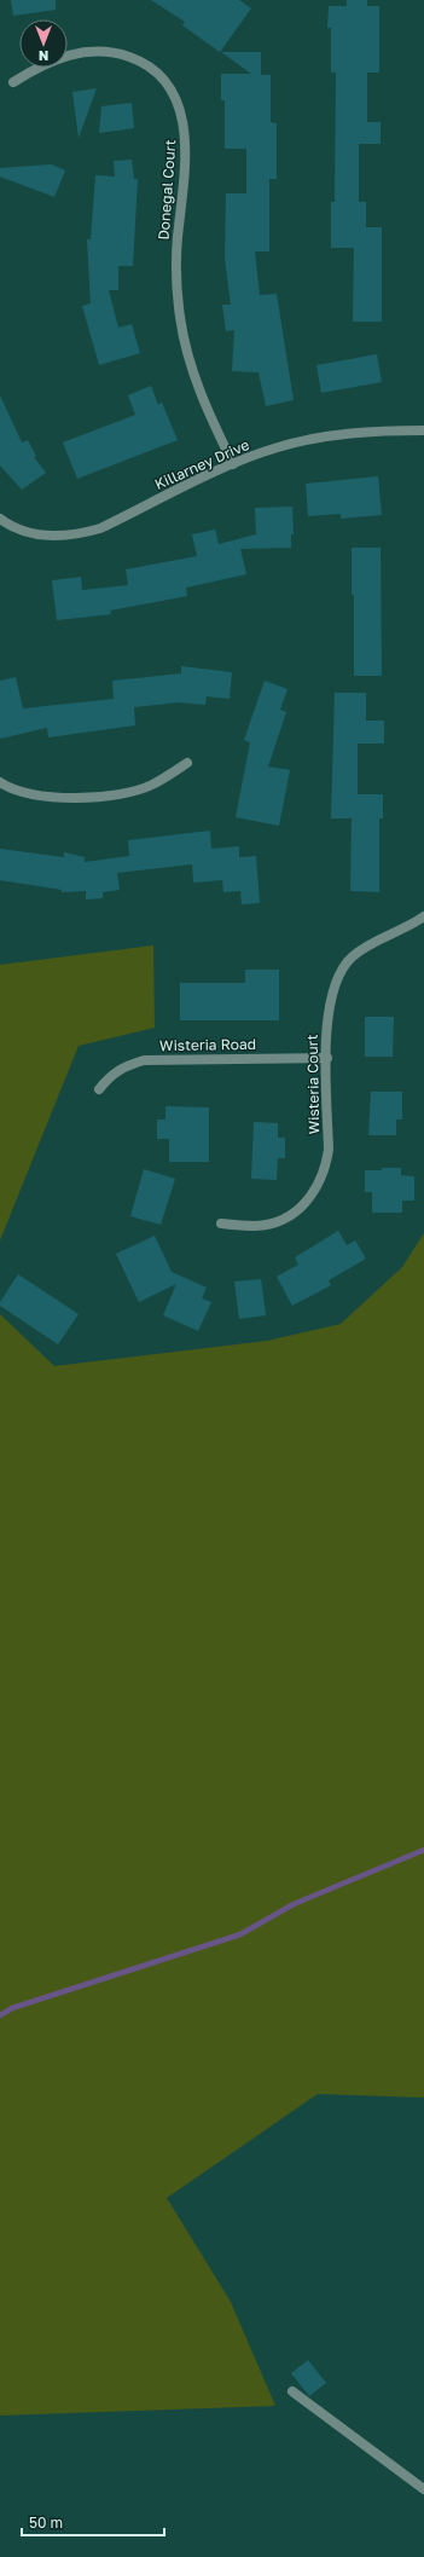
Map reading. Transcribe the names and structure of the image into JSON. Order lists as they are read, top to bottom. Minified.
{"streets":{"street":["Donegal Court","Killarney Drive","Wisteria Road","Wisteria Court"]},"crossings":[["Donegal Court","Killarney Drive"],["Wisteria Road","Wisteria Court"]],"scale_bar":"50 m","north":"bottom"}
